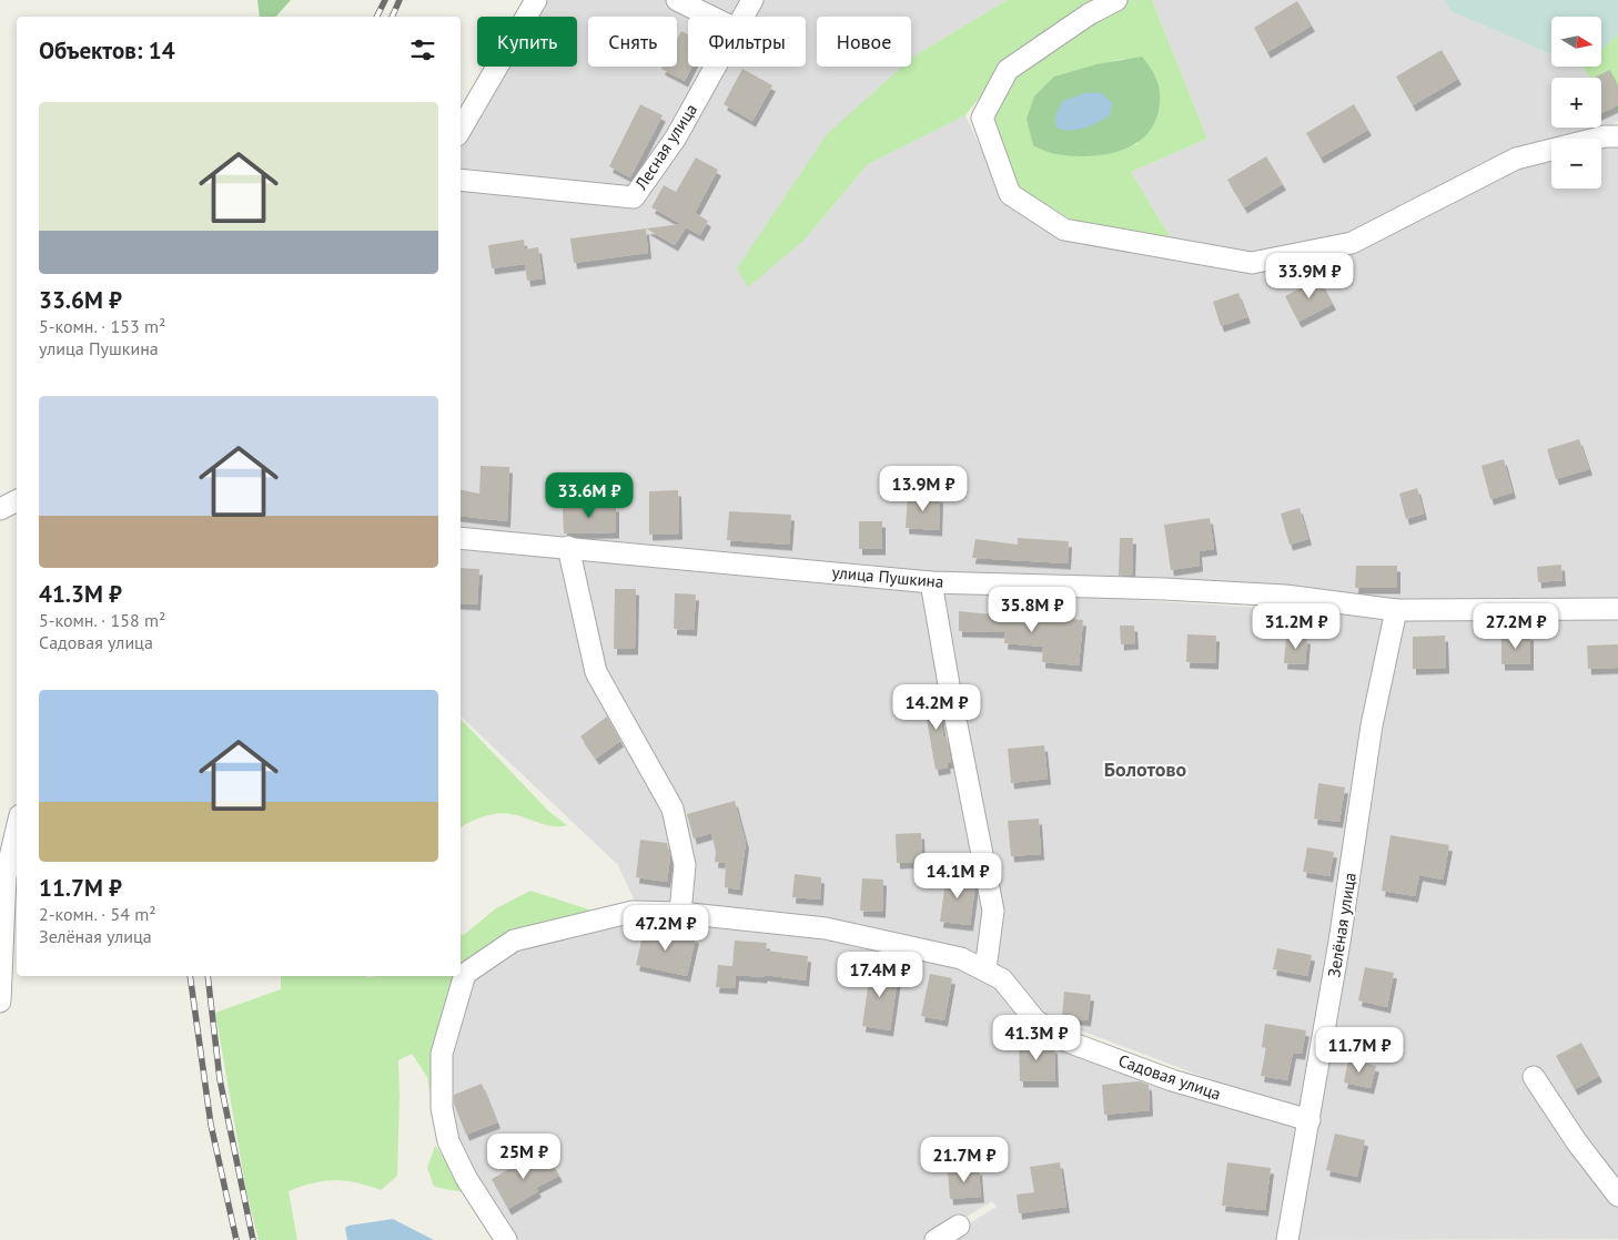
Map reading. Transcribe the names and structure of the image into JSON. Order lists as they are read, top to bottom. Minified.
{"streets":{"street":["Лесная улица","улица Пушкина","Зелёная улица","Садовая улица"]},"crossings":[["улица Пушкина","Зелёная улица"],["Зелёная улица","Садовая улица"]],"districts":["Болотово"],"north":"right","page":{"map_buttons":["+","−"],"chip":["Купить","Снять","Фильтры","Новое"],"heading":"Объектов: 14","list":[{"name":"33.6M ₽","note":"5-комн. · 153 m² · улица Пушкина"},{"name":"41.3M ₽","note":"5-комн. · 158 m² · Садовая улица"},{"name":"11.7M ₽","note":"2-комн. · 54 m² · Зелёная улица"}],"price":["33.9M ₽","13.9M ₽","33.6M ₽","35.8M ₽","31.2M ₽","27.2M ₽","14.2M ₽","14.1M ₽","47.2M ₽","17.4M ₽","41.3M ₽","11.7M ₽","25M ₽","21.7M ₽"]}}
